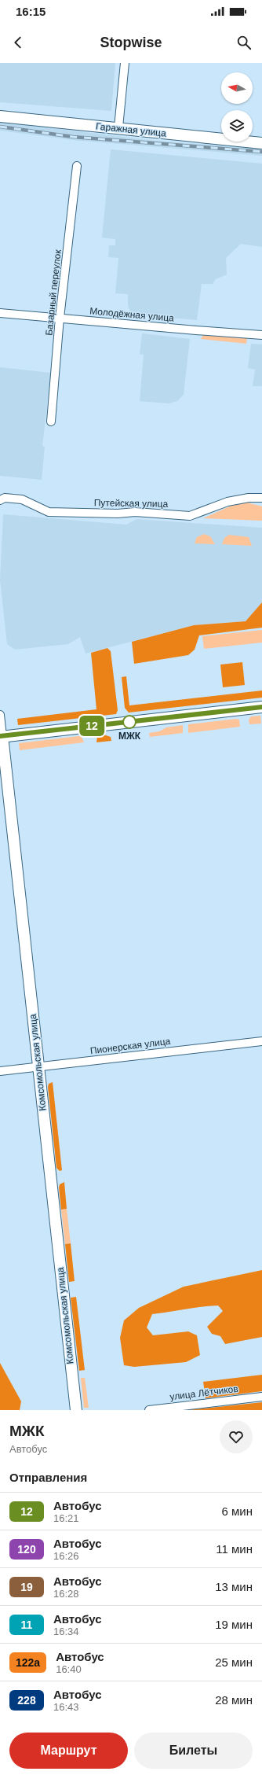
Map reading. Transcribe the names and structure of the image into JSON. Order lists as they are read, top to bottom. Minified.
{"streets":{"street":["Гаражная улица","Базарный переулок","Молодёжная улица","Путейская улица","Пионерская улица","Комсомольская улица","улица Лётчиков"]},"crossings":[["Базарный переулок","Молодёжная улица"],["Пионерская улица","Комсомольская улица"]],"places":["МЖК"],"lines":["bus line 12"],"north":"left","page":{"status":"16:15","header":"Stopwise","on_map":"12","heading":[["МЖК","Автобус"],"Отправления"],"list":[{"mark":"12","name":"Автобус","note":"16:21","value":"6 мин"},{"mark":"120","name":"Автобус","note":"16:26","value":"11 мин"},{"mark":"19","name":"Автобус","note":"16:28","value":"13 мин"},{"mark":"11","name":"Автобус","note":"16:34","value":"19 мин"},{"mark":"122а","name":"Автобус","note":"16:40","value":"25 мин"},{"mark":"228","name":"Автобус","note":"16:43","value":"28 мин"}],"buttons":["Маршрут","Билеты"]}}
